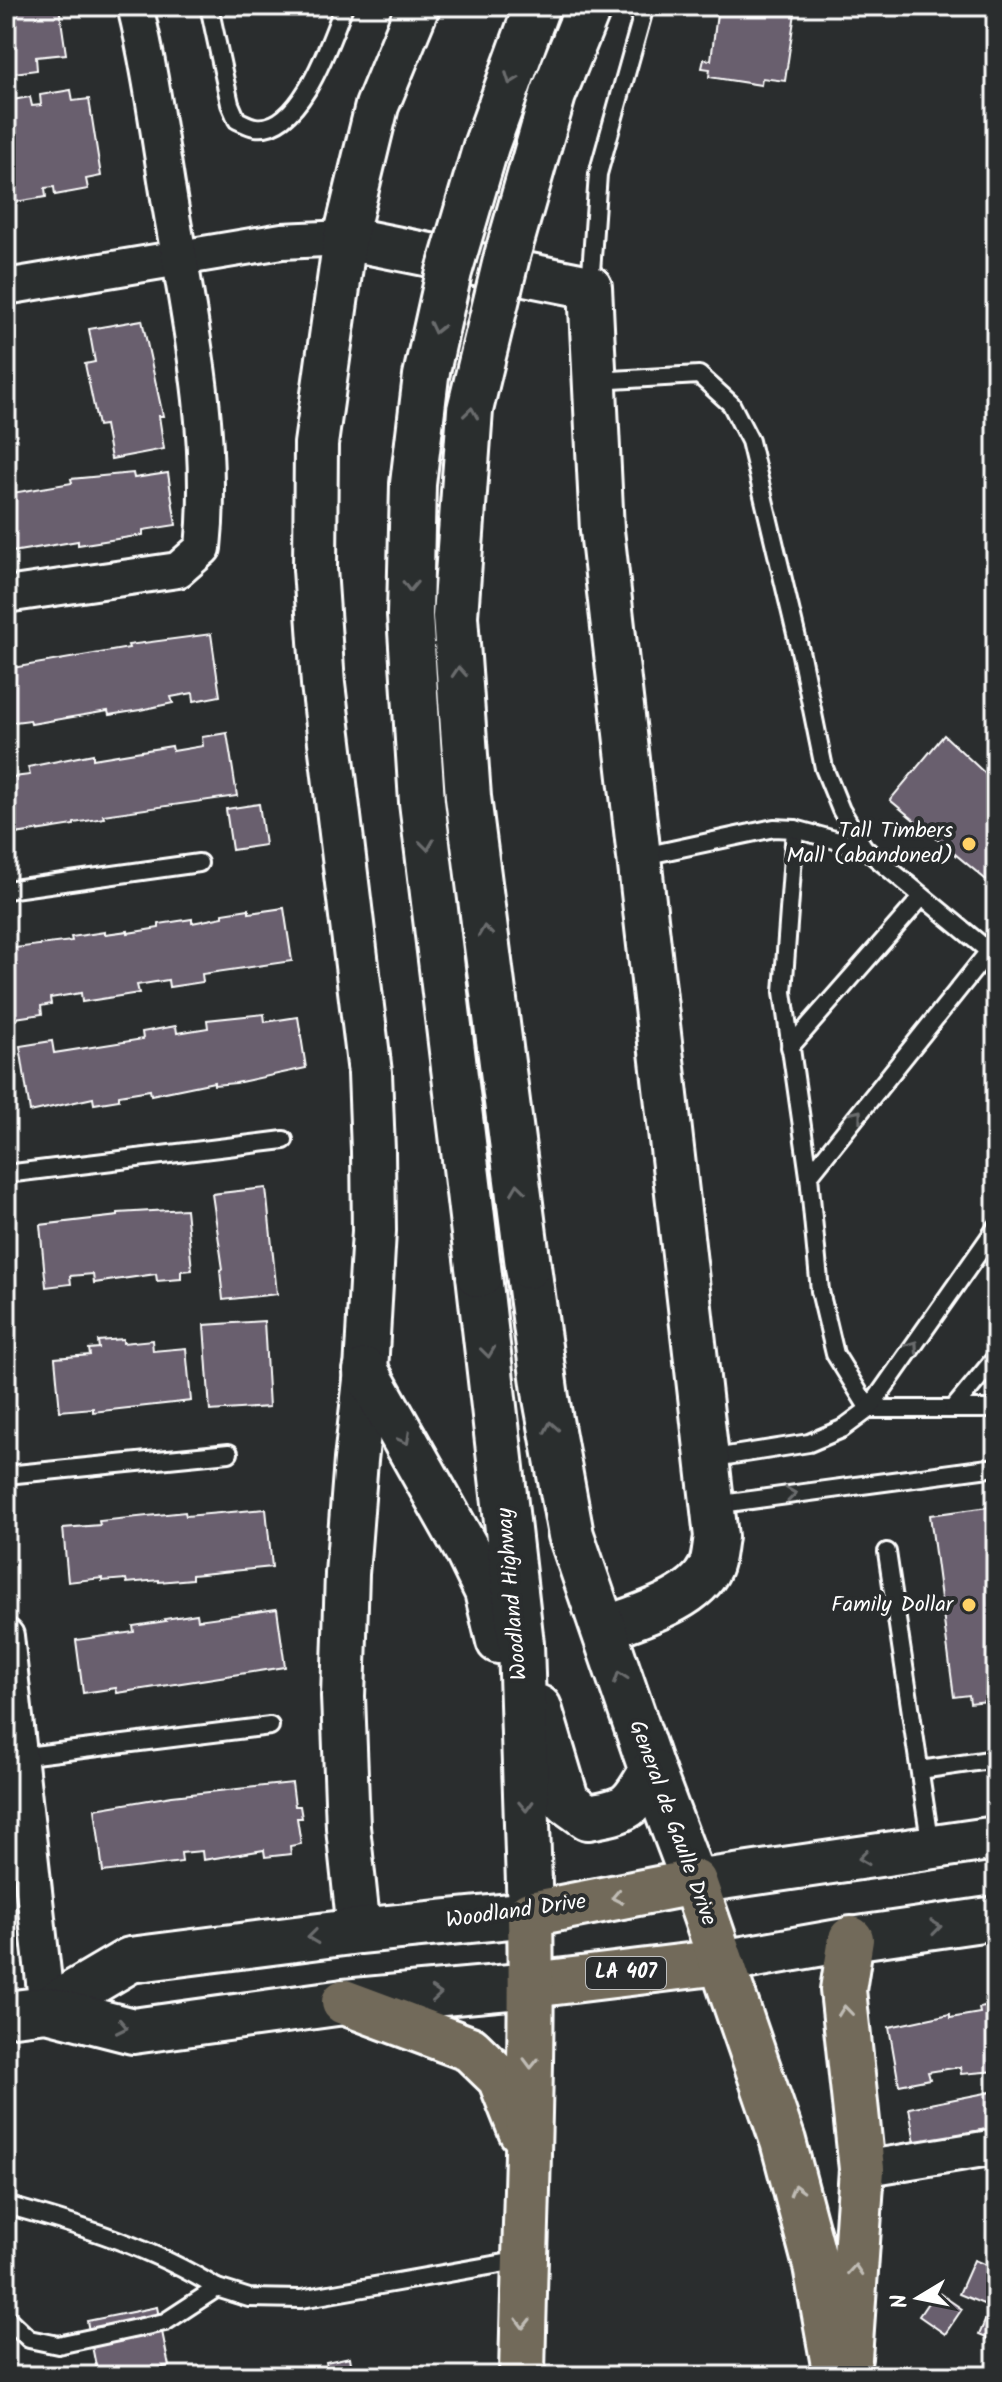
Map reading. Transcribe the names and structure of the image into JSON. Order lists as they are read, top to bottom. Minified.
{"streets":{"main road":["Woodland Highway","General de Gaulle Drive","Woodland Drive","LA 407"]},"crossings":[["Woodland Highway","Woodland Drive"],["General de Gaulle Drive","Woodland Drive"],["General de Gaulle Drive","LA 407"],["Woodland Drive","LA 407"]],"one_way":["Woodland Highway"],"places":["Tall Timbers Mall (abandoned)","Family Dollar"],"north":"left"}
